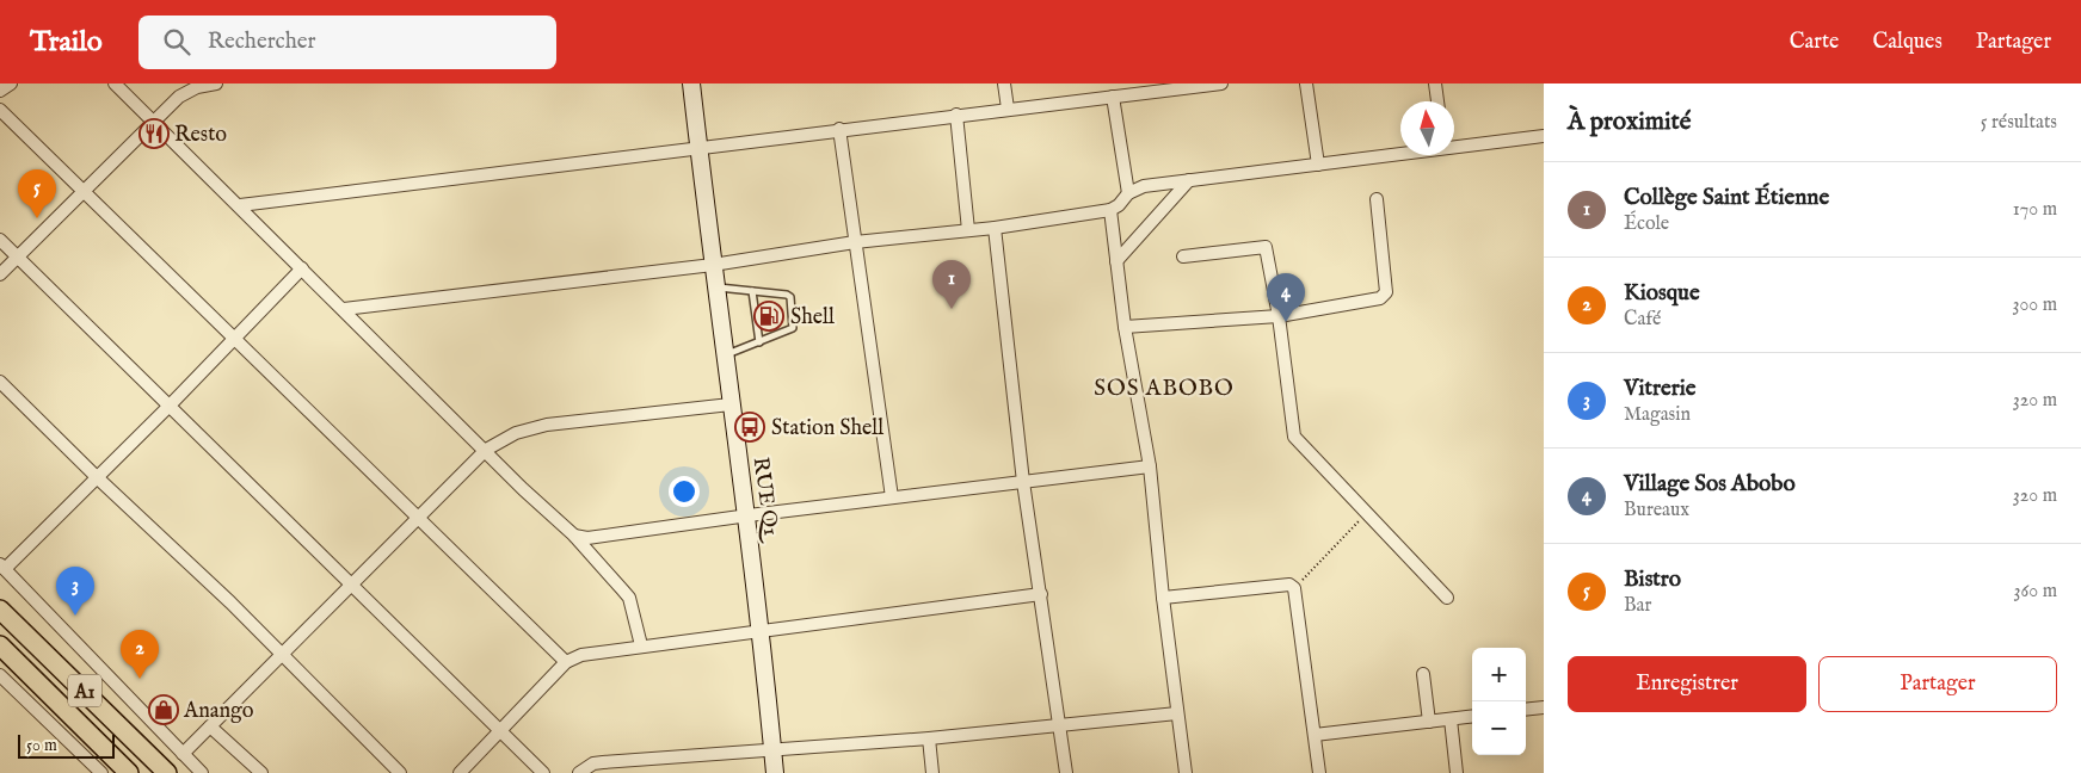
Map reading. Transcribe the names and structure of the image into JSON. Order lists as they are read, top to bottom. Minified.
{"streets":{"main road":["A1"],"street":["RUE Q1"]},"districts":["SOS ABOBO"],"places":{"restaurant":["Resto"],"fuel station":["Shell"],"bus stop":["Station Shell"],"shop":["Anango"]},"scale_bar":"50 m","north":"top","page":{"header":"Trailo","search":"Rechercher","nav":["Carte","Calques","Partager"],"heading":["À proximité","5 résultats"],"list":[{"mark":"1","name":"Collège Saint Étienne","note":"École","value":"170 m"},{"mark":"2","name":"Kiosque","note":"Café","value":"300 m"},{"mark":"3","name":"Vitrerie","note":"Magasin","value":"320 m"},{"mark":"4","name":"Village Sos Abobo","note":"Bureaux","value":"320 m"},{"mark":"5","name":"Bistro","note":"Bar","value":"360 m"}],"pins":["5","1","4","3","2"],"buttons":["Enregistrer","Partager"],"map_buttons":["+","−"],"scale":"50 m"}}
